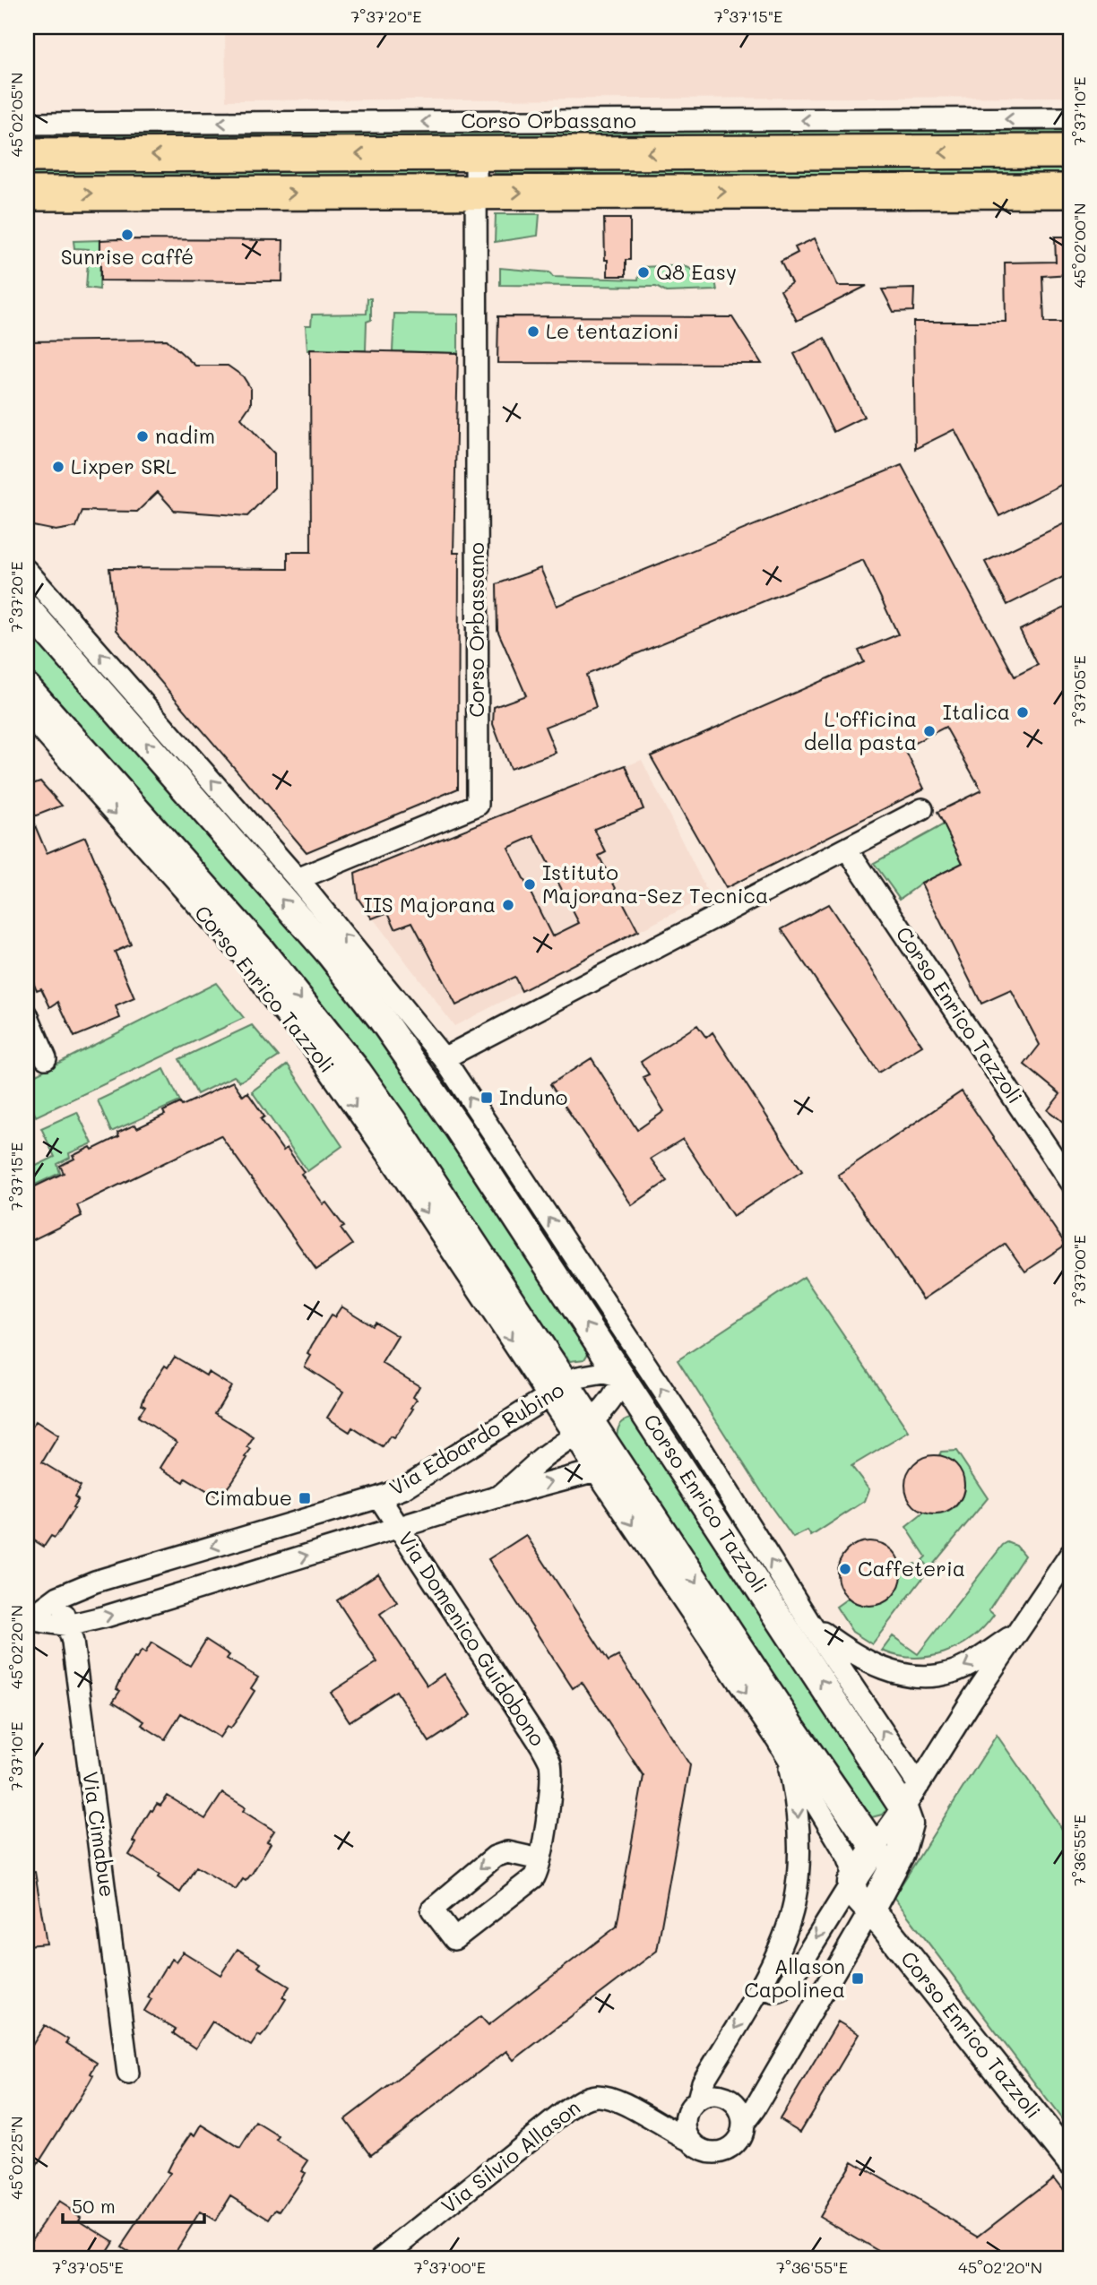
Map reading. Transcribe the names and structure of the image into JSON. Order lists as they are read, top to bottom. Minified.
{"streets":{"main road":["Corso Orbassano"],"street":["Corso Enrico Tazzoli","Via Edoardo Rubino","Via Domenico Guidobono","Via Cimabue","Via Silvio Allason"]},"crossings":[["Corso Orbassano","Corso Enrico Tazzoli"],["Corso Enrico Tazzoli","Via Edoardo Rubino"],["Corso Enrico Tazzoli","Via Silvio Allason"],["Via Edoardo Rubino","Via Domenico Guidobono"],["Via Edoardo Rubino","Via Cimabue"]],"one_way":["Corso Orbassano"],"places":{"other":["Sunrise caffé","Q8 Easy","Le tentazioni","nadim","Lixper SRL","Italica","L'officina della pasta","Istituto Majorana-Sez Tecnica","IIS Majorana","Caffeteria"],"transit":["Induno","Cimabue","Allason Capolinea"]},"scale_bar":"50 m","coordinates":["7°37'20\"E","7°37'15\"E","7°37'10\"E","45°02'05\"N","45°02'00\"N","7°37'05\"E","7°37'00\"E","45°02'20\"N","7°36'55\"E","45°02'25\"N"]}
